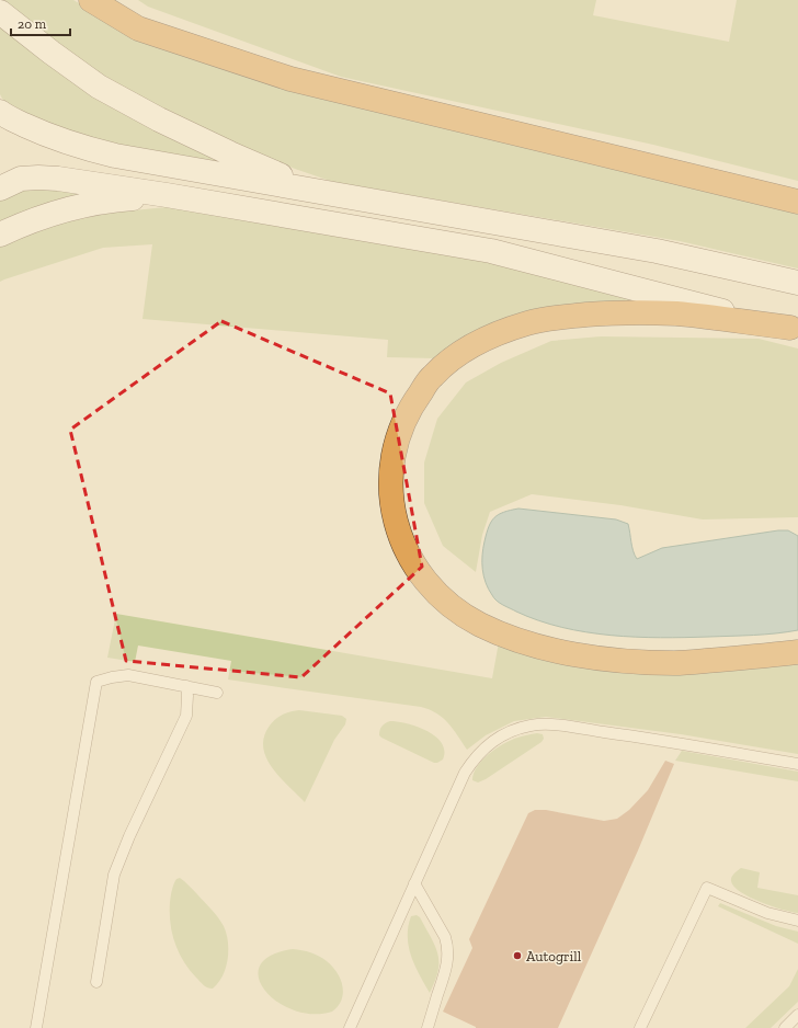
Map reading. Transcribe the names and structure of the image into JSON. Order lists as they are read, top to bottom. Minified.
{"places":["Autogrill"],"scale_bar":"20 m"}
